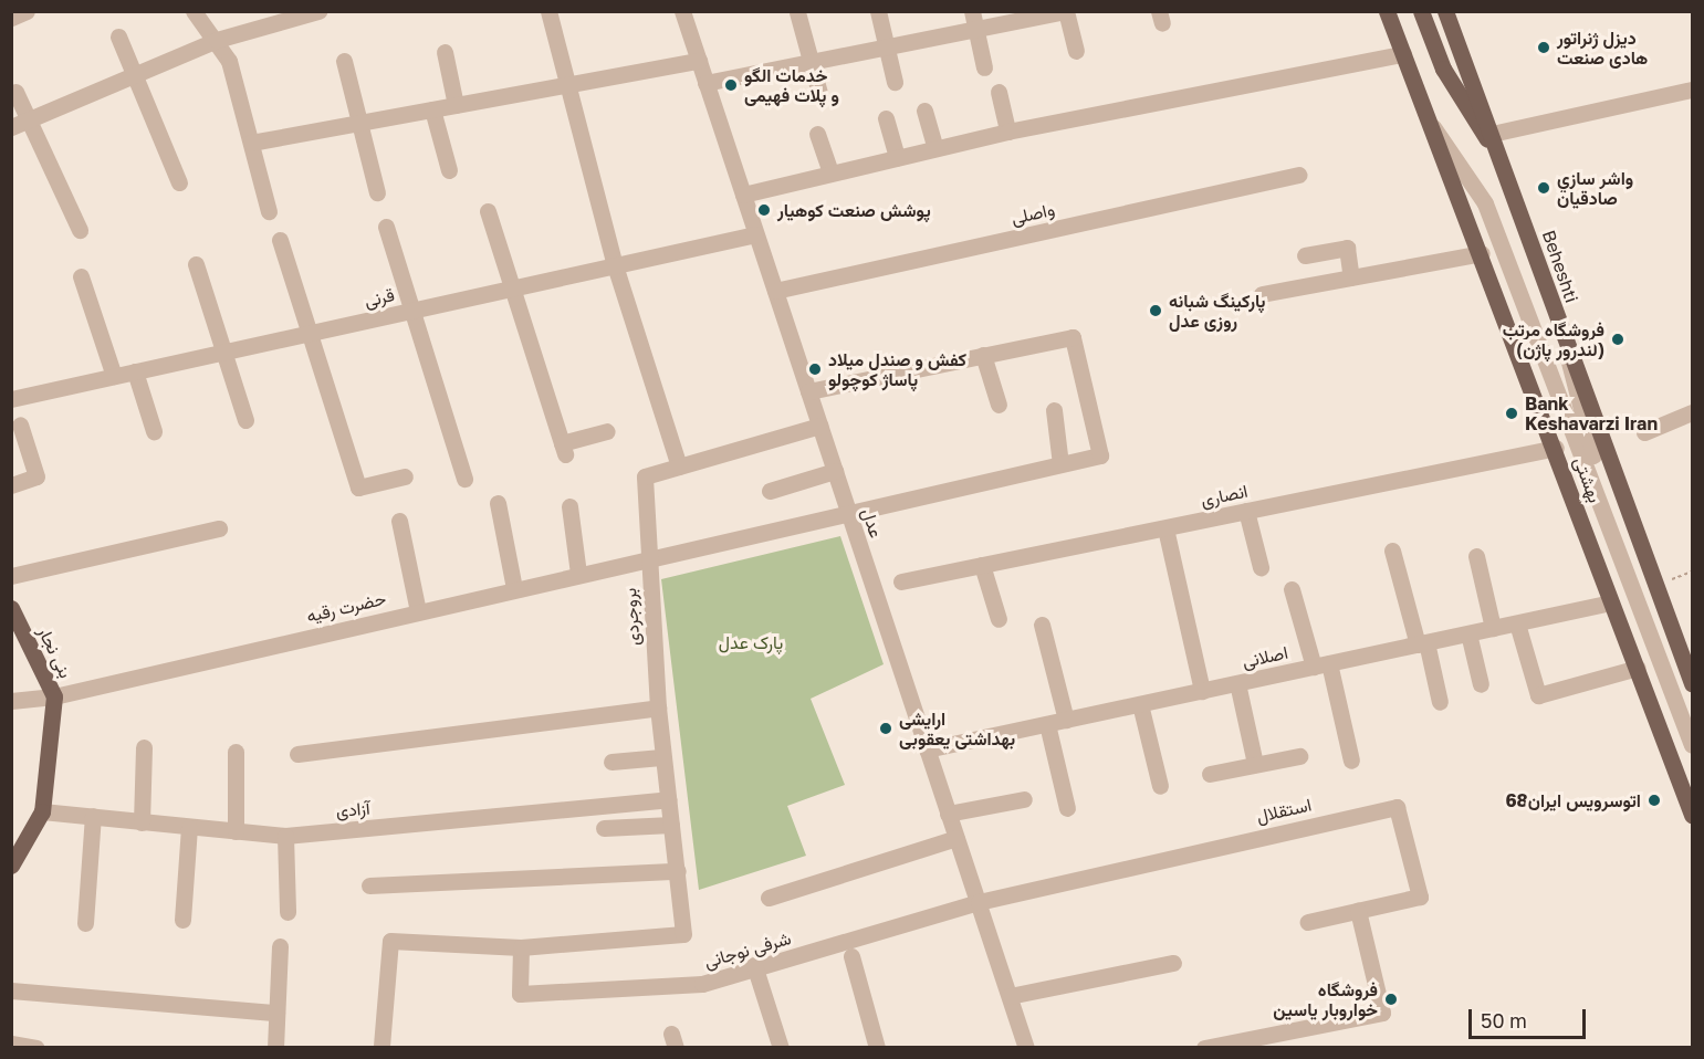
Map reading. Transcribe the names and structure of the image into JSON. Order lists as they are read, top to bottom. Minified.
{"streets":{"main road":["Beheshti","بهشتى","بنی نجار"],"street":["واصلی","قرنی","انصاری","عدل","حضرت رقیه","بروجردی","اصلانی","آزادی","استقلال","شرفی نوجانی"]},"crossings":[["واصلی","عدل"],["قرنی","عدل"],["بهشتى","انصاری"],["بهشتى","اصلانی"],["عدل","حضرت رقیه"],["عدل","بروجردی"],["عدل","اصلانی"],["عدل","استقلال"],["عدل","شرفی نوجانی"],["حضرت رقیه","بروجردی"],["حضرت رقیه","بنی نجار"],["بروجردی","آزادی"],["بروجردی","شرفی نوجانی"],["بنی نجار","آزادی"],["استقلال","شرفی نوجانی"]],"parks":["پارک عدل"],"places":["دیزل ژنراتور هادی صنعت","خدمات الگو و پلات فهیمی","واشر سازي صادقیان","پوشش صنعت کوهیار","پارکینگ شبانه روزی عدل","فروشگاه مرتب (لندرور پاژن)","کفش و صندل میلاد پاساژ کوچولو","Bank Keshavarzi Iran","ارایشی بهداشتی یعقوبی","اتوسرویس ایران68","فروشگاه خواروبار یاسین"],"scale_bar":"50 m"}
